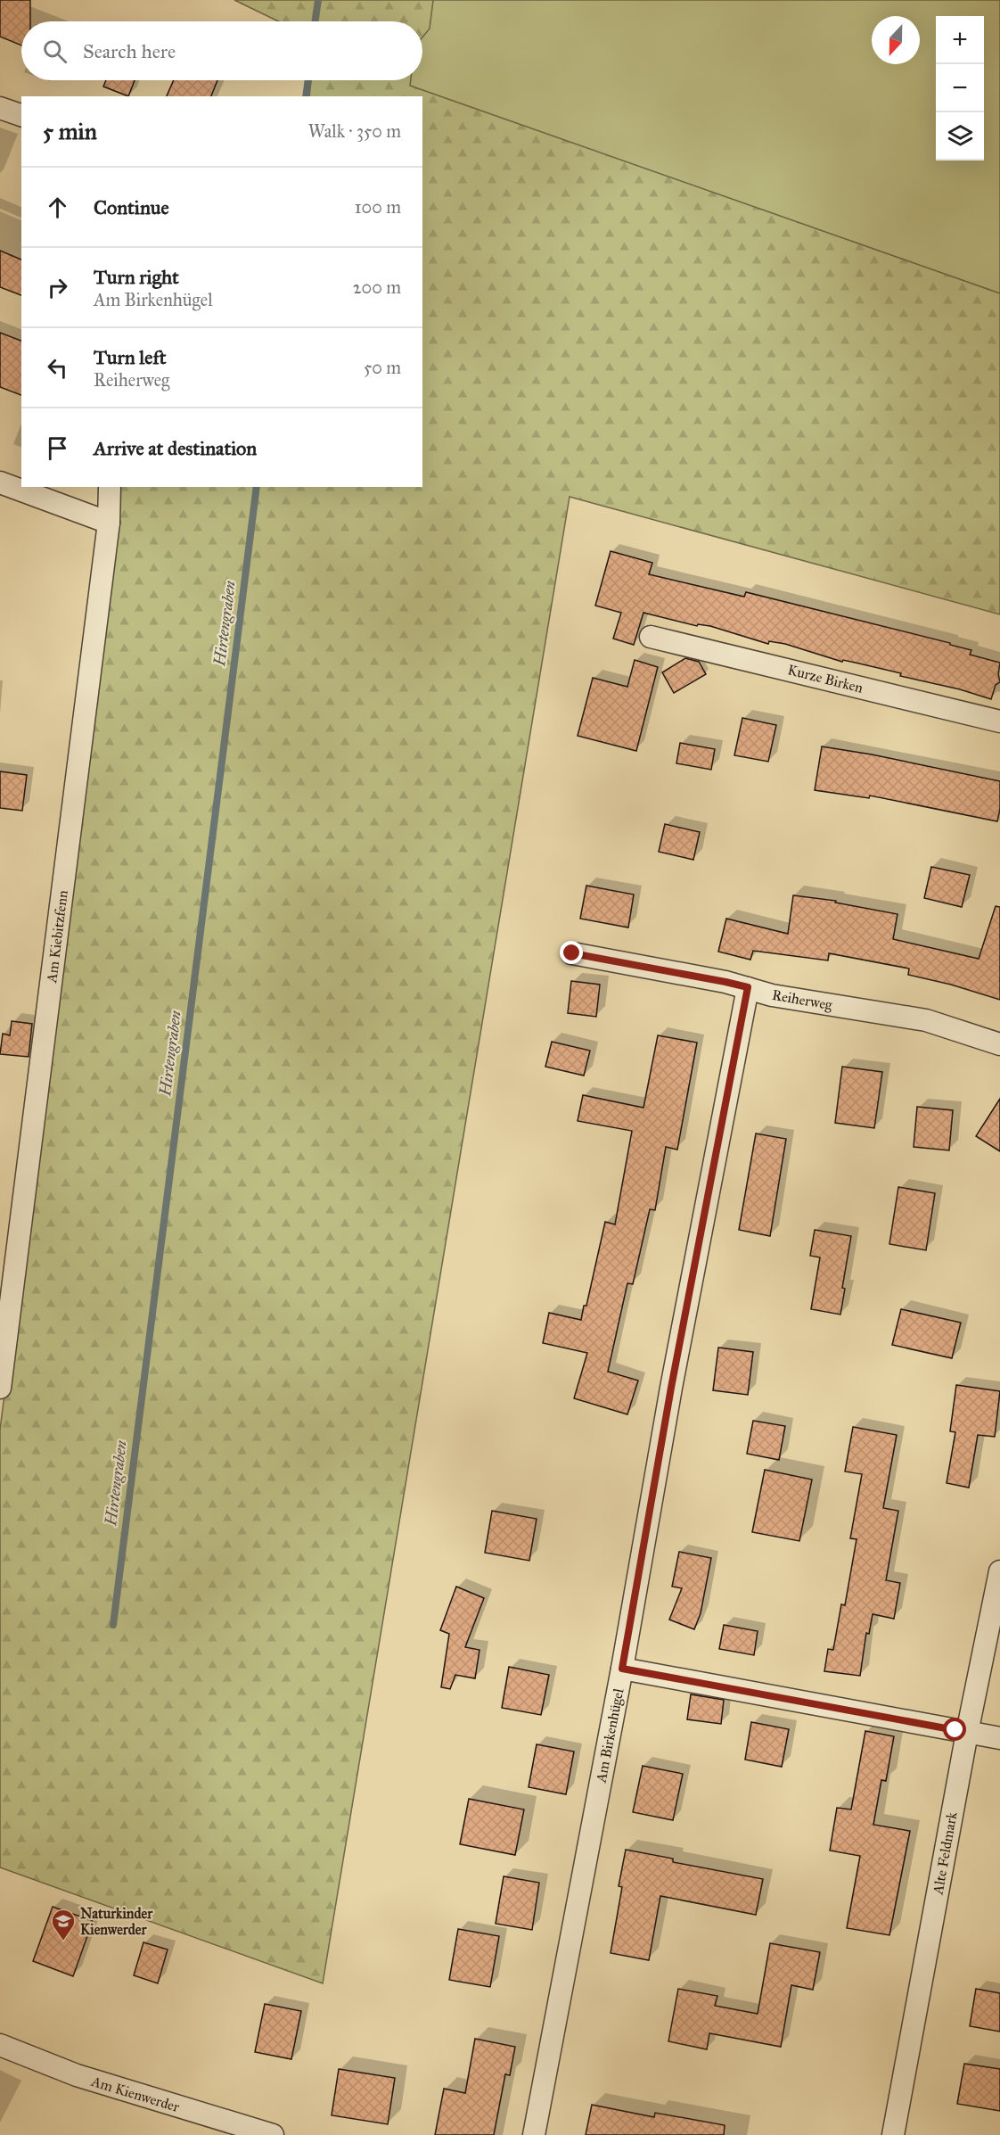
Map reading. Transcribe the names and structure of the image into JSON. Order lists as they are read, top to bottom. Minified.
{"streets":{"street":["Kurze Birken","Am Kiebitzfenn","Reiherweg","Am Birkenhügel","Alte Feldmark","Am Kienwerder"]},"crossings":[["Reiherweg","Am Birkenhügel"]],"water":["Hirtengraben"],"places":{"school or university":["Naturkinder Kienwerder"]},"north":"bottom","page":{"map_buttons":["+","−"],"search":"Search here","heading":["5 min","Walk · 350 m"],"list":[["Continue","100 m"],["Turn right","Am Birkenhügel","200 m"],["Turn left","Reiherweg","50 m"],"Arrive at destination"]}}
